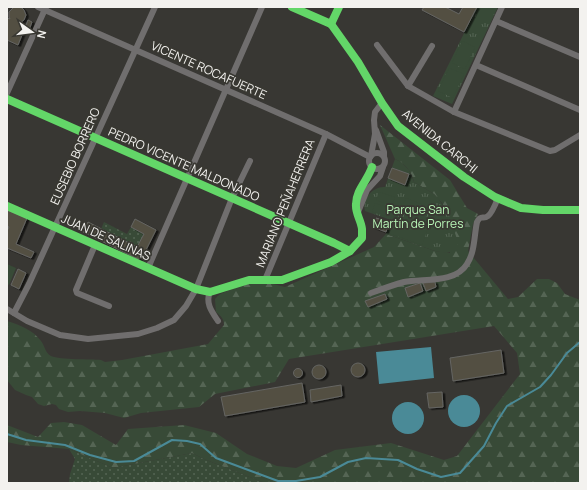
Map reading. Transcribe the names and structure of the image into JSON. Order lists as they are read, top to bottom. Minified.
{"streets":{"street":["VICENTE ROCAFUERTE","AVENIDA CARCHI","EUSEBIO BORRERO","PEDRO VICENTE MALDONADO","MARIANO PEÑAHERRERA","JUAN DE SALINAS"]},"crossings":[["VICENTE ROCAFUERTE","EUSEBIO BORRERO"],["VICENTE ROCAFUERTE","MARIANO PEÑAHERRERA"],["EUSEBIO BORRERO","PEDRO VICENTE MALDONADO"],["EUSEBIO BORRERO","JUAN DE SALINAS"],["PEDRO VICENTE MALDONADO","MARIANO PEÑAHERRERA"]],"parks":["Parque San Martín de Porres"],"north":"right"}
